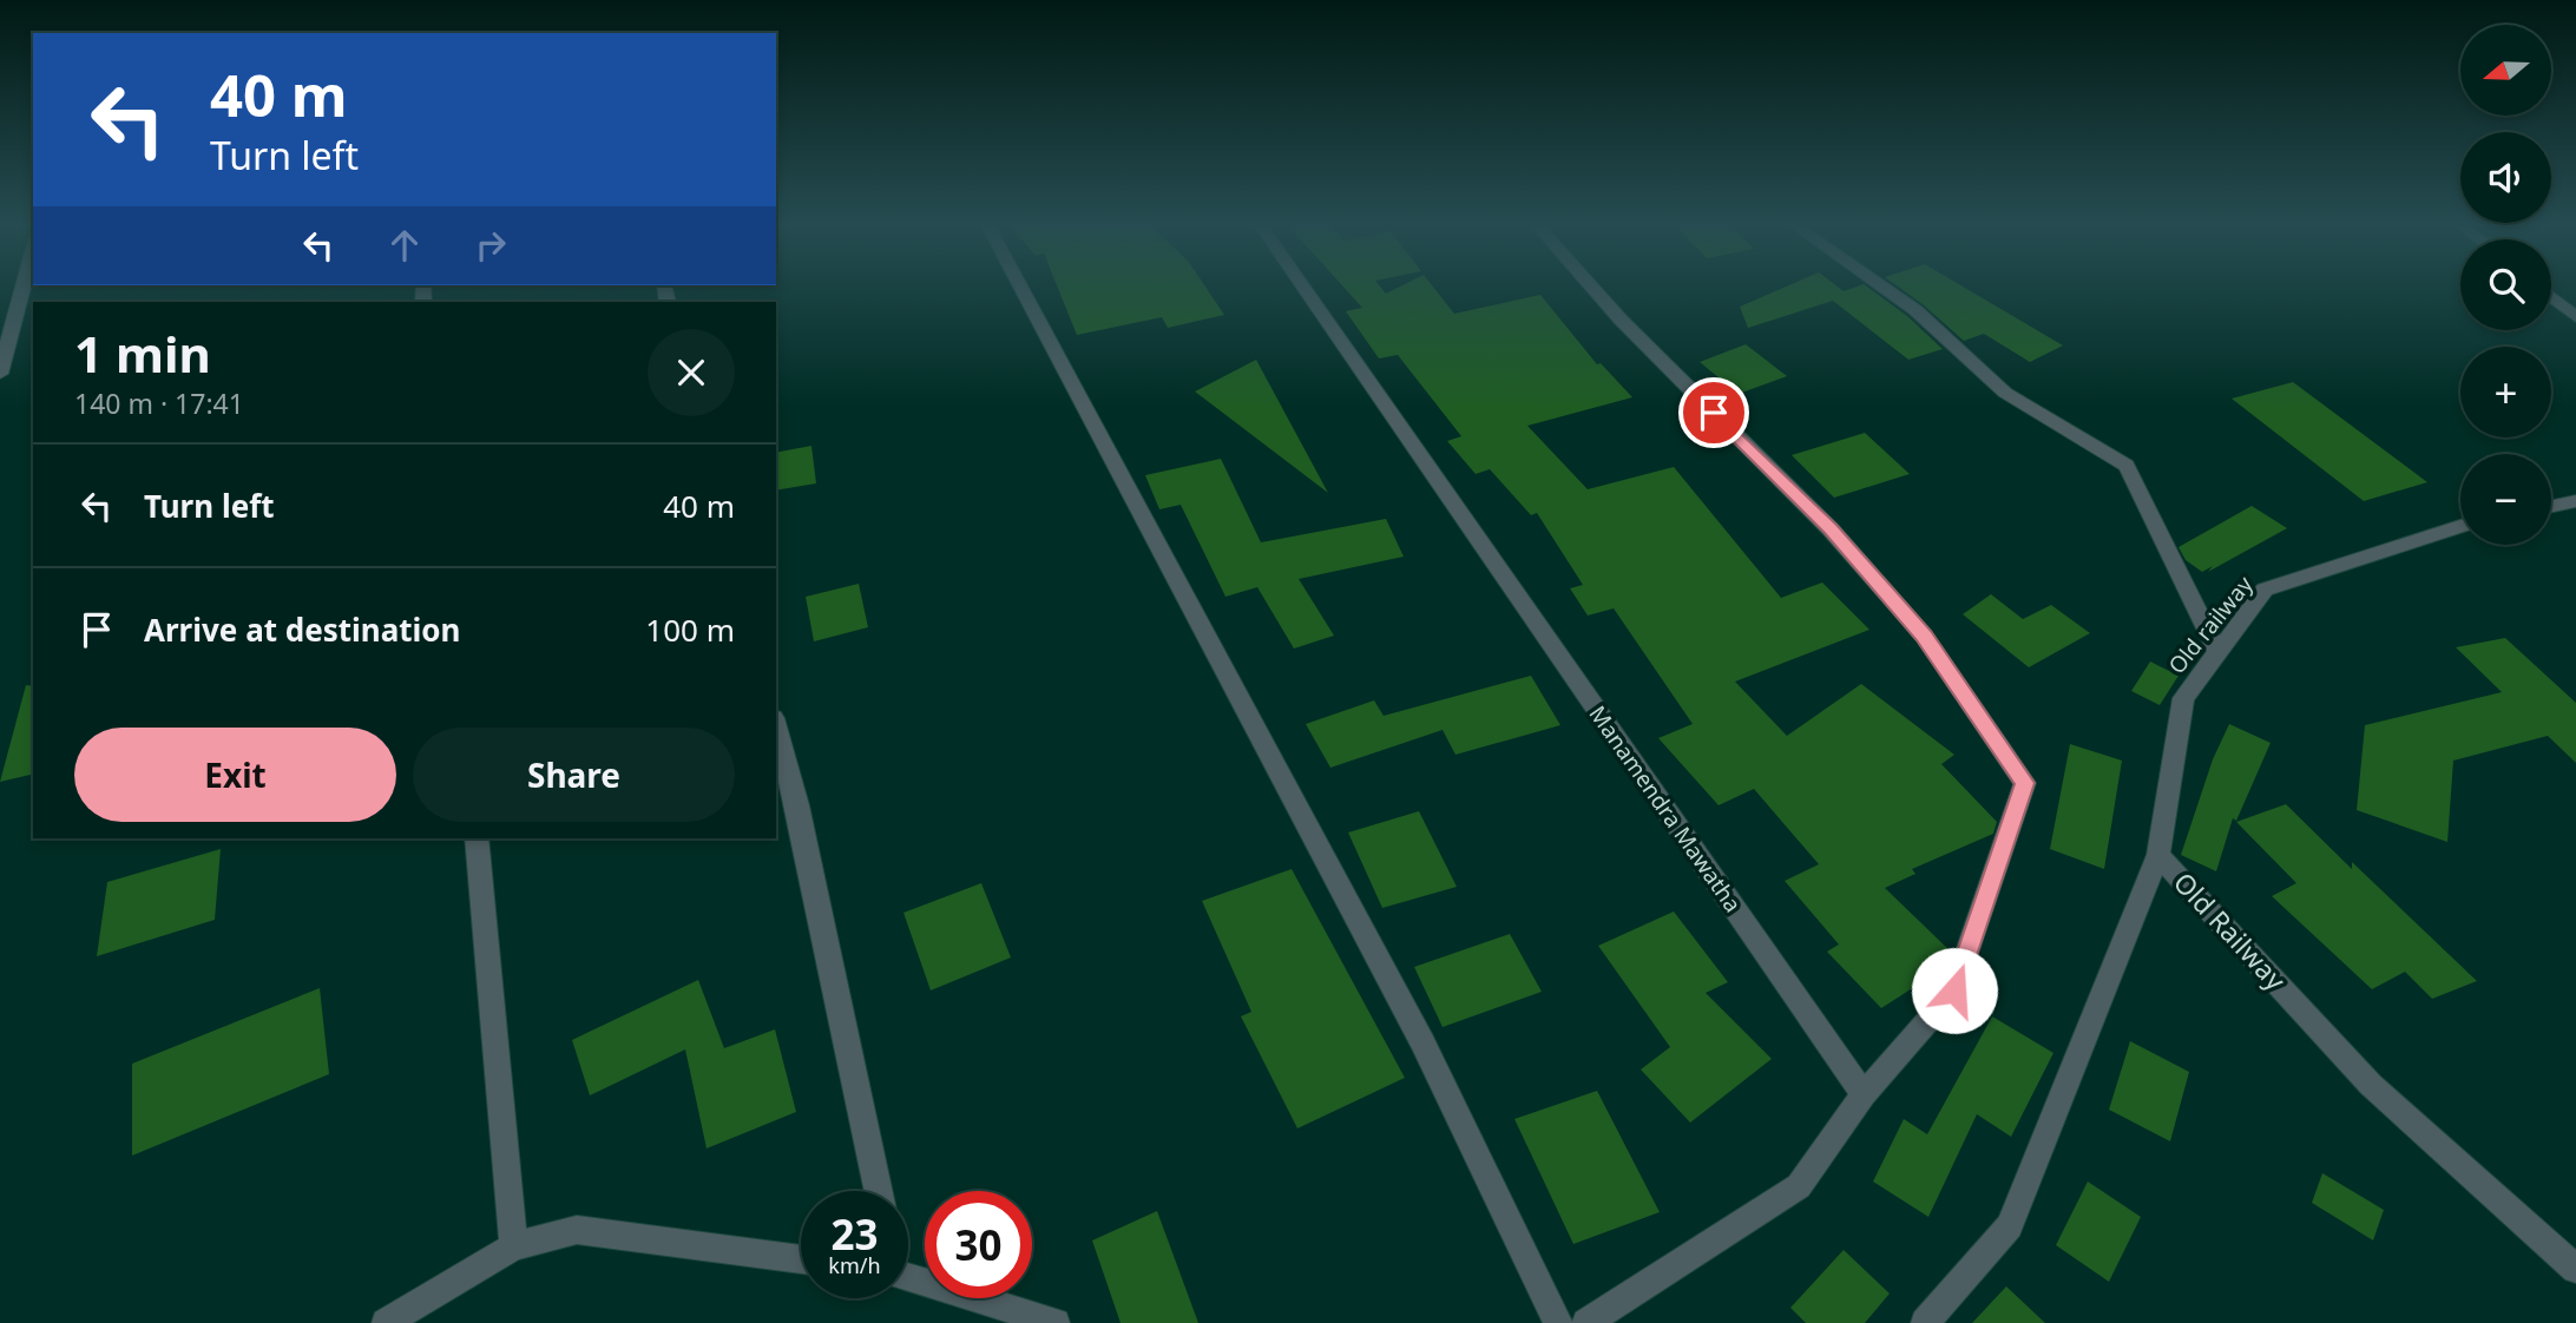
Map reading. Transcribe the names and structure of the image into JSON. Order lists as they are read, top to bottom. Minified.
{"streets":{"street":["Old railway","Manamendra Mawatha","Old Railway"]},"crossings":[["Old railway","Old Railway"]],"north":"left","page":{"map_buttons":["+","−"],"turn":["40 m","Turn left"],"heading":["1 min","140 m · 17:41"],"list":[{"name":"Turn left","value":"40 m"},{"name":"Arrive at destination","value":"100 m"}],"buttons":["Exit","Share"],"speed":"23 km/h","limit":"30"}}
